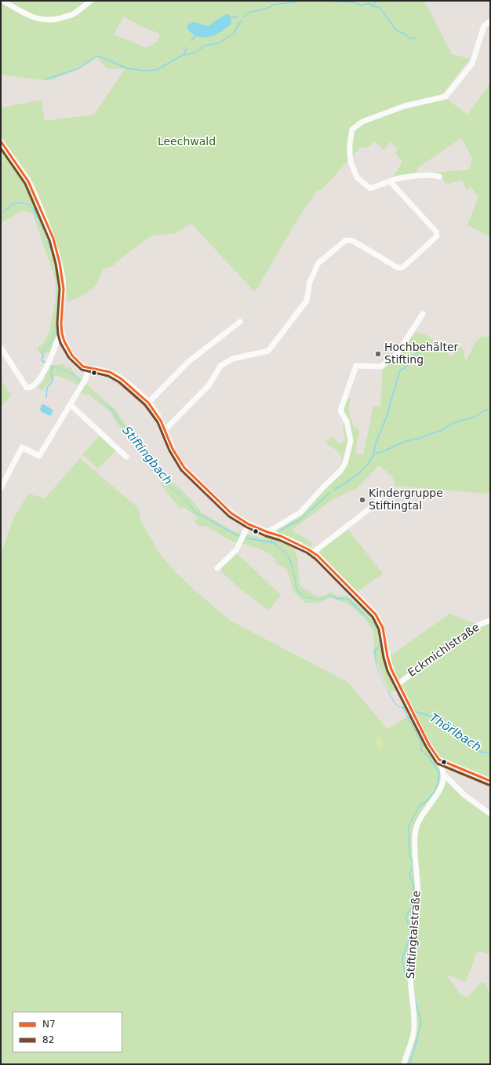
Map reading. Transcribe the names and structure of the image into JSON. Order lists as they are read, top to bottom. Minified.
{"streets":{"street":["Eckmichlstraße","Stiftingtalstraße"]},"crossings":[["Eckmichlstraße","Stiftingtalstraße"]],"water":["Stiftingbach","Thörlbach"],"parks":["Leechwald"],"places":["Hochbehälter Stifting","Kindergruppe Stiftingtal"],"lines":["transit line N7","transit line 82"],"legend":["N7","82"]}
